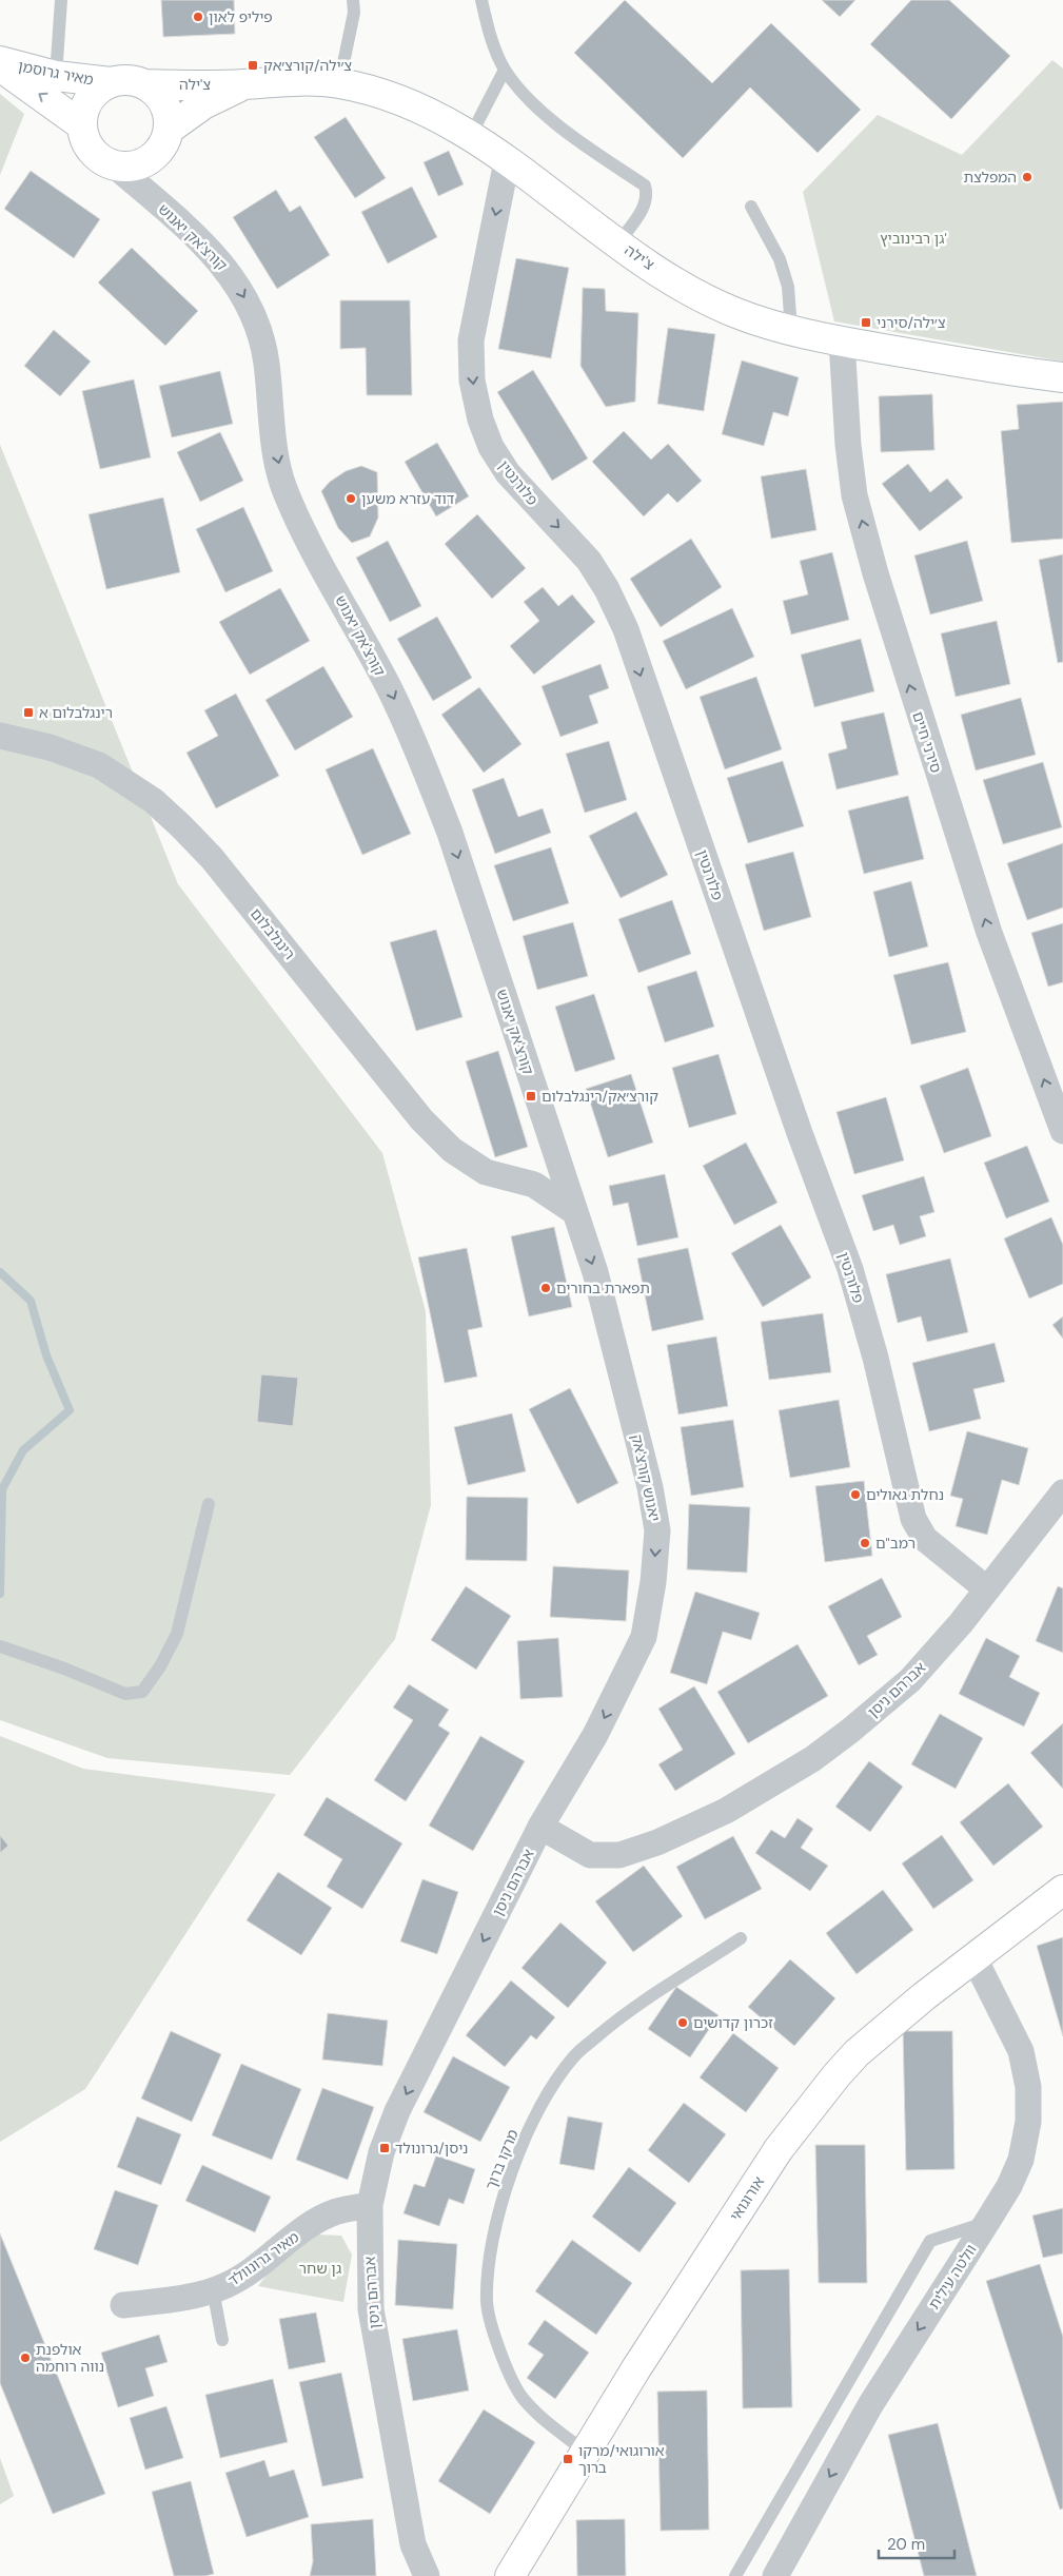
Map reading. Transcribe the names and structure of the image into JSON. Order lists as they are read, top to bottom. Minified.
{"streets":{"street":["מאיר גרוסמן","צ'ילה","קורצ'אק יאנוש","פלורנטין","סירני חיים","רינגלבלום","יאנוש קורצ'אק","אברהם ניסן","אורוגואי","מאיר גרונוולד","וולטה עילית"],"lane":["מרקו ברוך"]},"crossings":[["מאיר גרוסמן","צ'ילה"],["מאיר גרוסמן","קורצ'אק יאנוש"],["צ'ילה","קורצ'אק יאנוש"],["צ'ילה","פלורנטין"],["צ'ילה","סירני חיים"],["קורצ'אק יאנוש","יאנוש קורצ'אק"],["פלורנטין","אברהם ניסן"],["רינגלבלום","יאנוש קורצ'אק"],["יאנוש קורצ'אק","אברהם ניסן"],["אברהם ניסן","מאיר גרונוולד"],["מרקו ברוך","אורוגואי"],["אורוגואי","וולטה עילית"]],"one_way":["קורצ'אק יאנוש","פלורנטין","סירני חיים","יאנוש קורצ'אק","וולטה עילית"],"parks":["גן רבינוביץ'","גן שחר"],"places":{"other":["פיליפ לאון","המפלצת","דוד עזרא משען","תפארת בחורים","נחלת גאולים","רמב\"ם","זכרון קדושים","אולפנת נווה רוחמה"],"transit":["צ׳ילה/קורצ׳אק","צ׳ילה/סירני","רינגלבלום א","קורצ׳אק/רינגלבלום","ניסן/גרונולד","אורוגואי/מרקו ברוך"]},"scale_bar":"20 m"}
